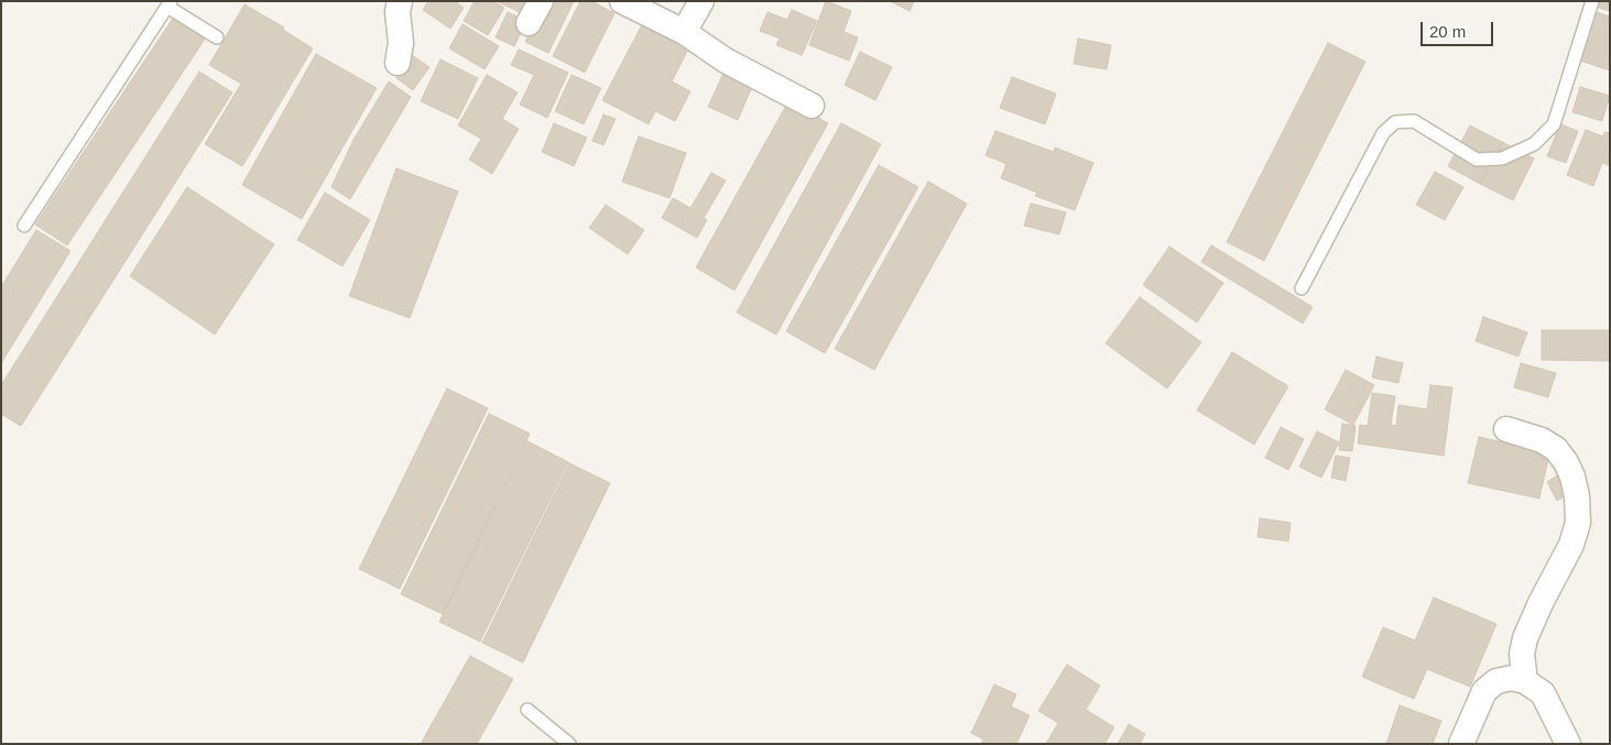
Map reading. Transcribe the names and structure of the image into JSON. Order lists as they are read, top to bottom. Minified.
{"scale_bar":"20 m"}
